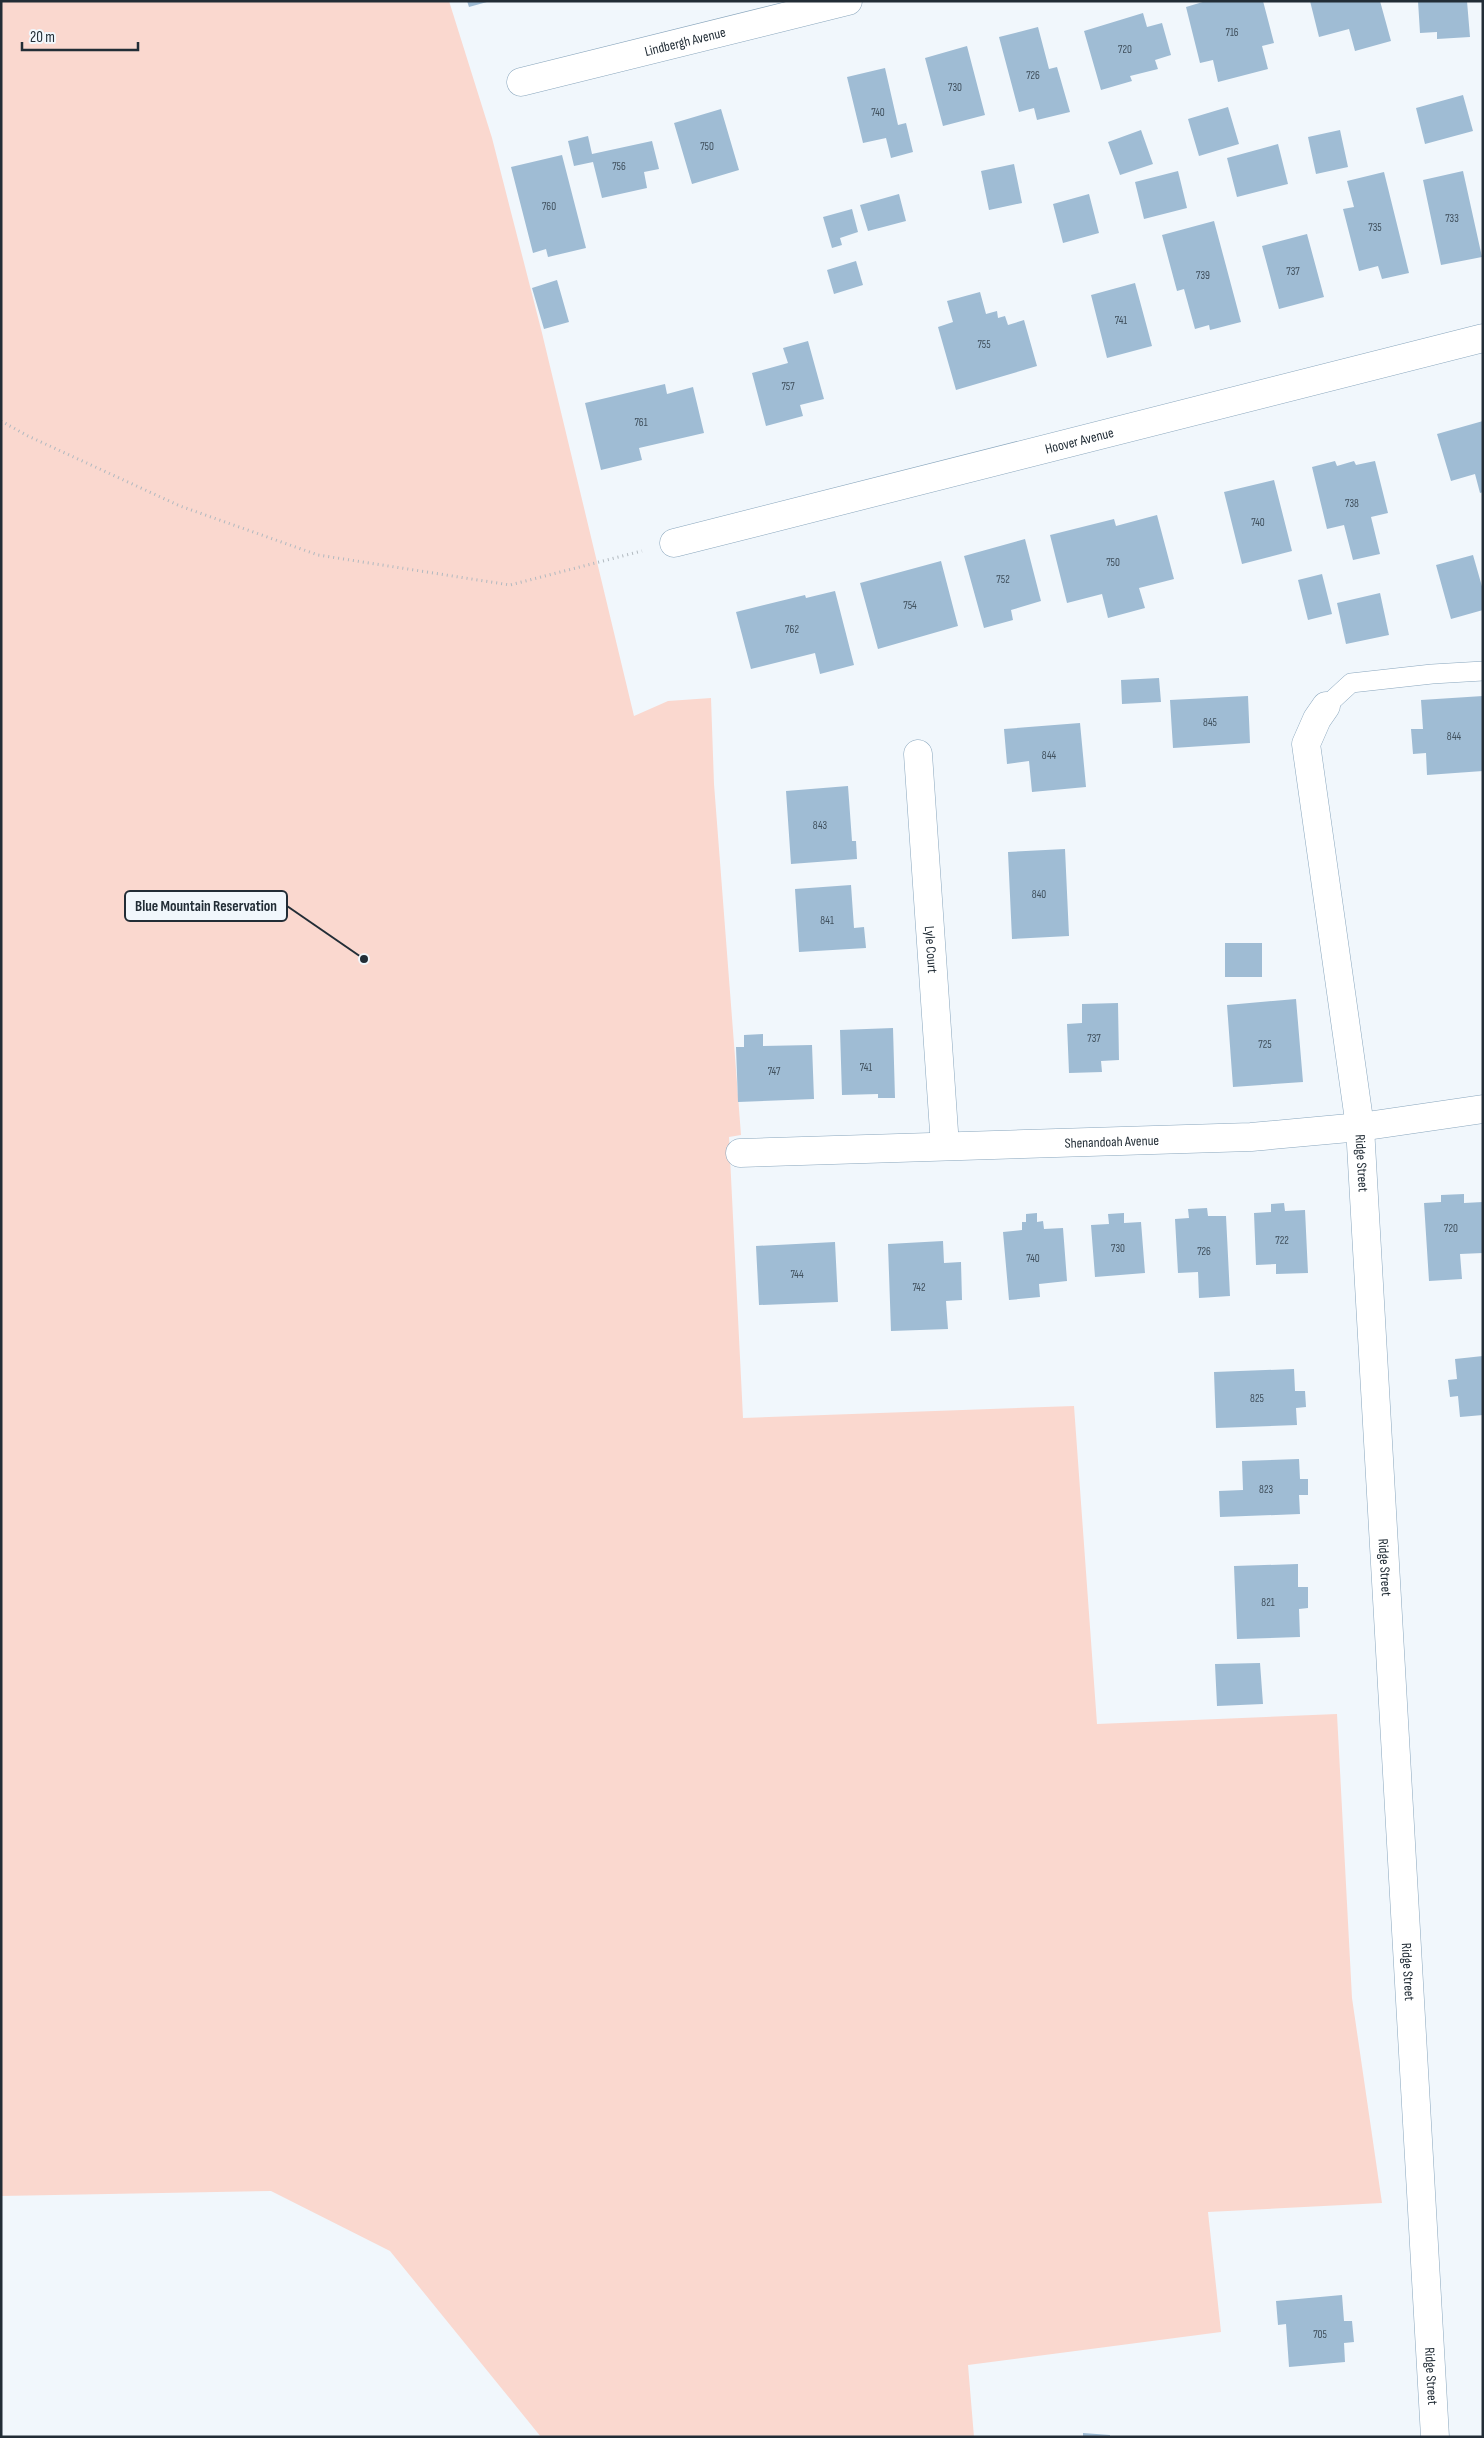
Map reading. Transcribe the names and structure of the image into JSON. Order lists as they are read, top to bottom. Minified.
{"streets":{"street":["Lindbergh Avenue","Hoover Avenue","Lyle Court","Shenandoah Avenue","Ridge Street"]},"crossings":[["Lyle Court","Shenandoah Avenue"],["Shenandoah Avenue","Ridge Street"]],"places":["Blue Mountain Reservation"],"house_numbers":["716","720","726","730","740","750","756","760","733","735","737","739","741","755","757","761","738","740","750","752","754","762","845","844","844","843","840","841","737","725","741","747","720","722","730","726","740","744","742","825","823","821","705"],"scale_bar":"20 m"}
